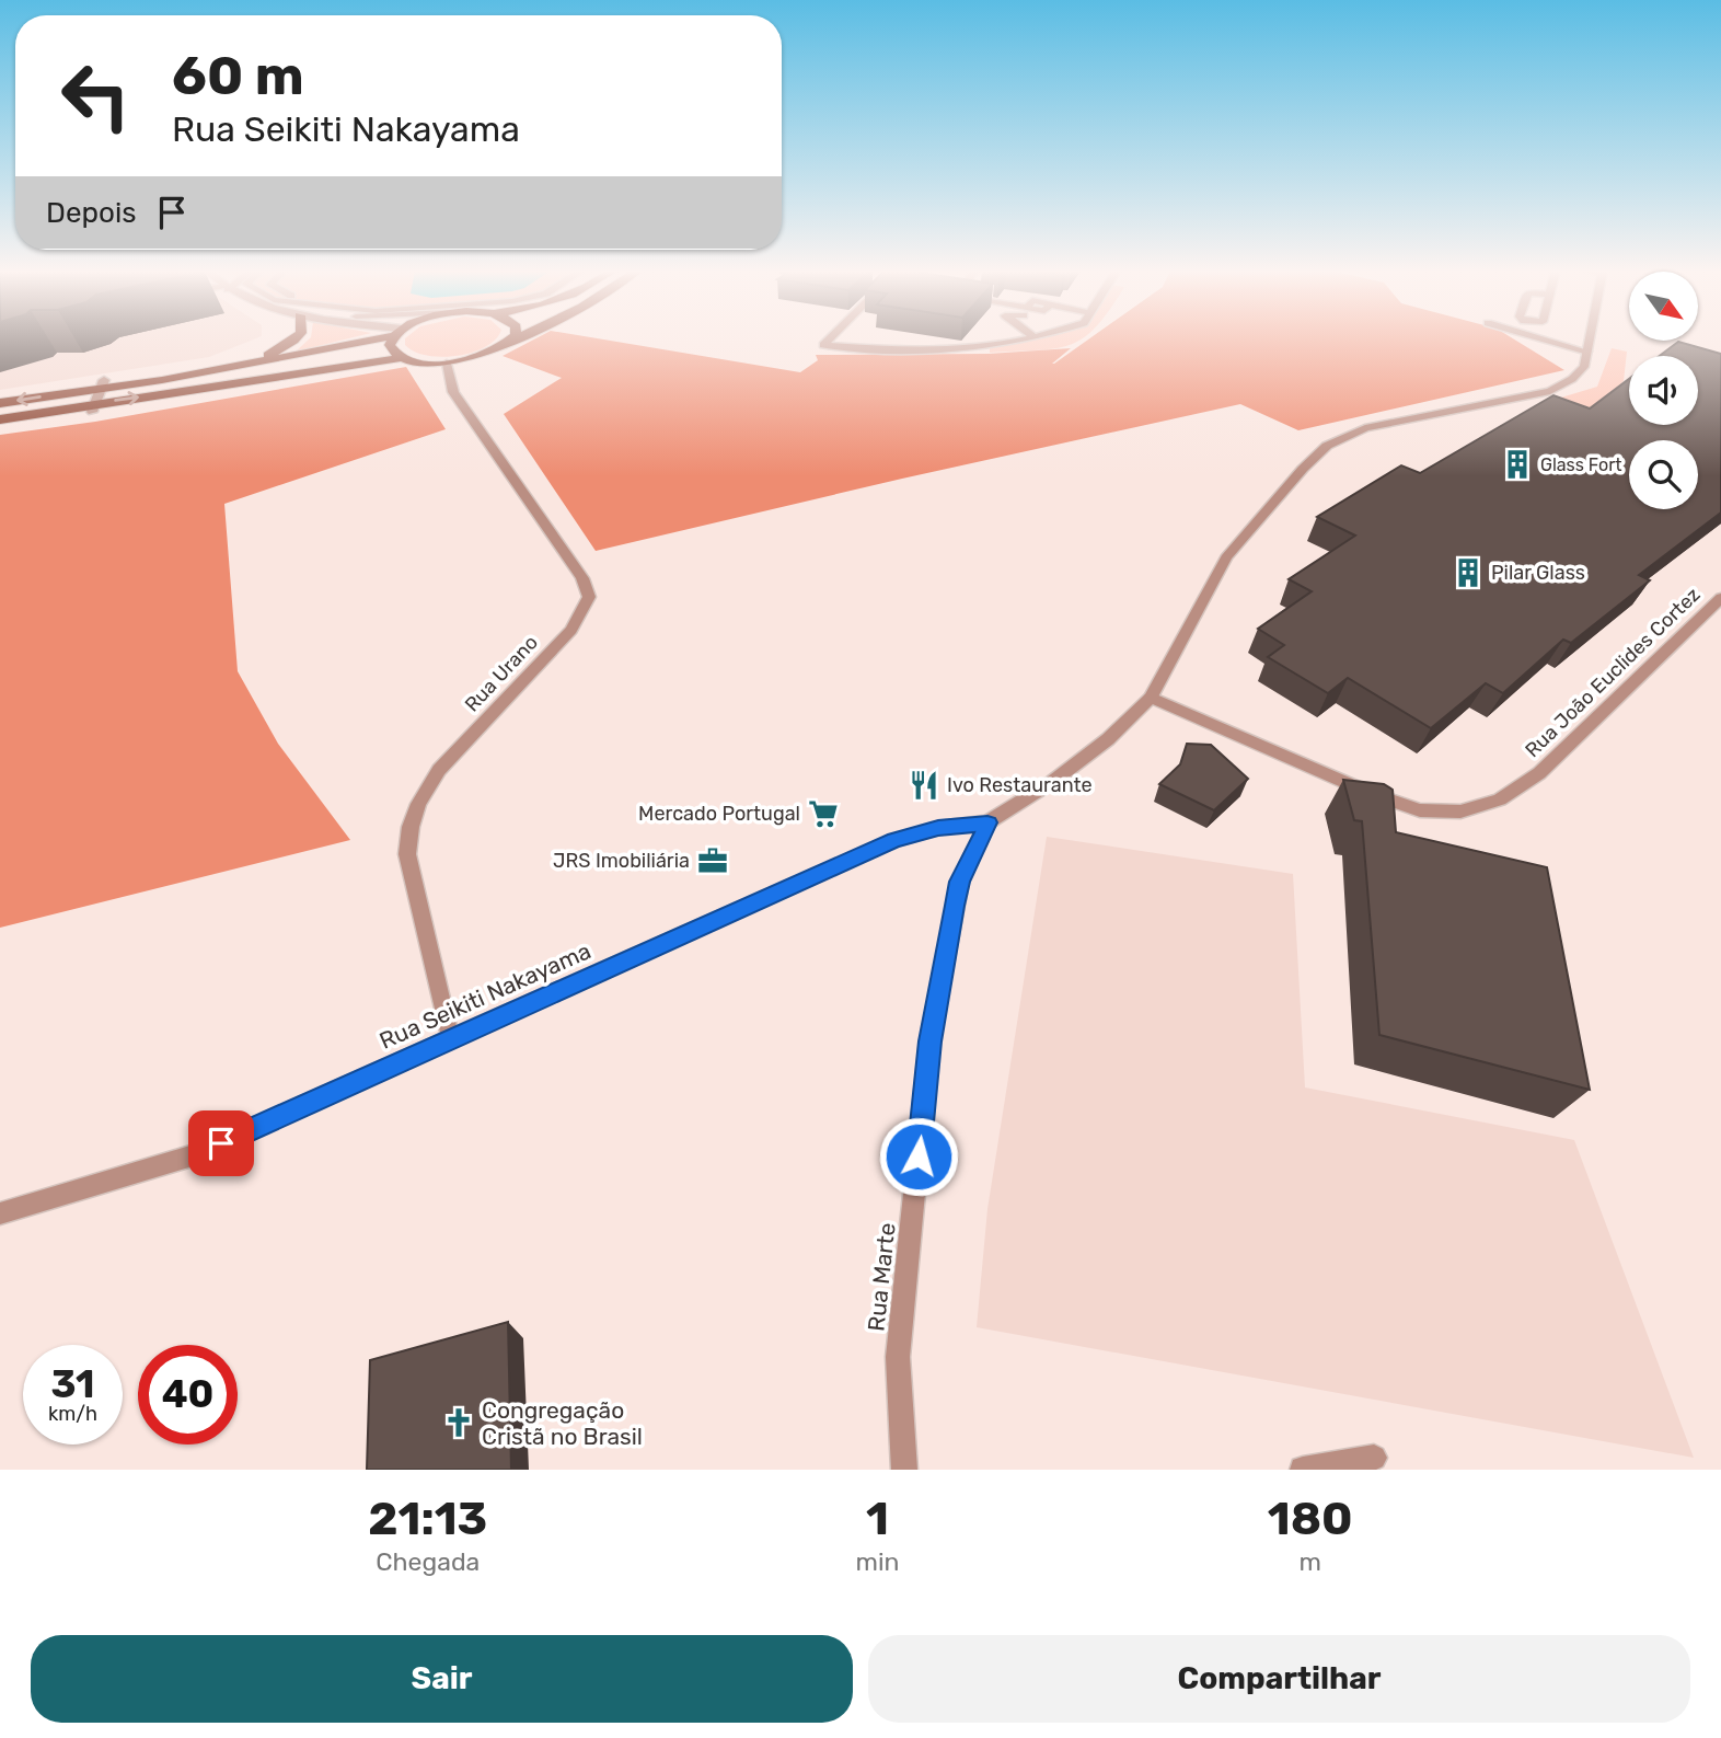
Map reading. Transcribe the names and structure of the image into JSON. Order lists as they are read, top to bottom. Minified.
{"streets":{"street":["Rua João Euclides Cortez","Rua Urano","Rua Seikiti Nakayama","Rua Marte"]},"crossings":[["Rua Urano","Rua Seikiti Nakayama"],["Rua Seikiti Nakayama","Rua Marte"]],"places":{"building":["Glass Fort","Pilar Glass"],"restaurant":["Ivo Restaurante"],"supermarket":["Mercado Portugal"],"office":["JRS Imobiliária"],"church":["Congregação Cristã no Brasil"]},"north":"bottom right","page":{"turn":["60 m","Rua Seikiti Nakayama"],"then":"Depois","speed":"31 km/h","limit":"40","eta":["21:13","Chegada","1","min","180","m"],"buttons":["Sair","Compartilhar"]}}
